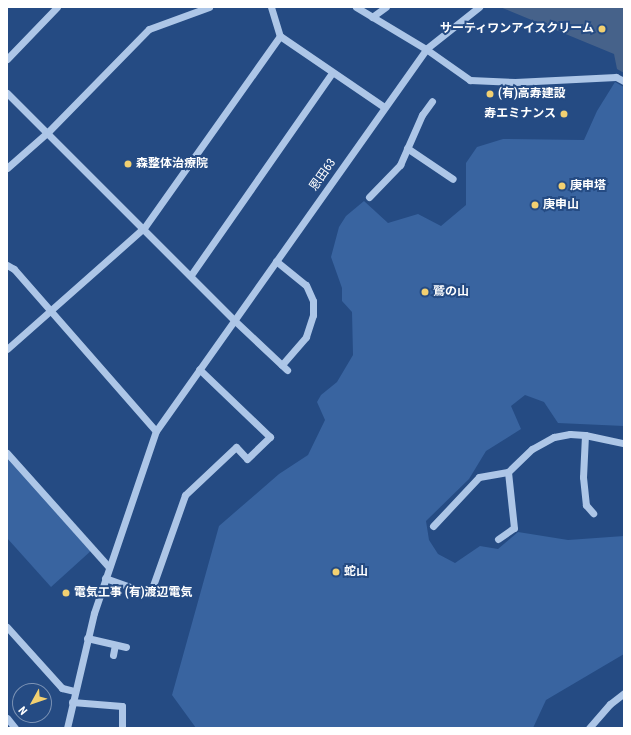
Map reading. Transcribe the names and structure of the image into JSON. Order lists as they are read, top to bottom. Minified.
{"streets":{"street":["恩田63"]},"places":["サーティワンアイスクリーム","(有)高寿建設","寿エミナンス","森整体治療院","庚申塔","庚申山","鷲の山","蛇山","電気工事 (有)渡辺電気"],"north":"bottom left"}
